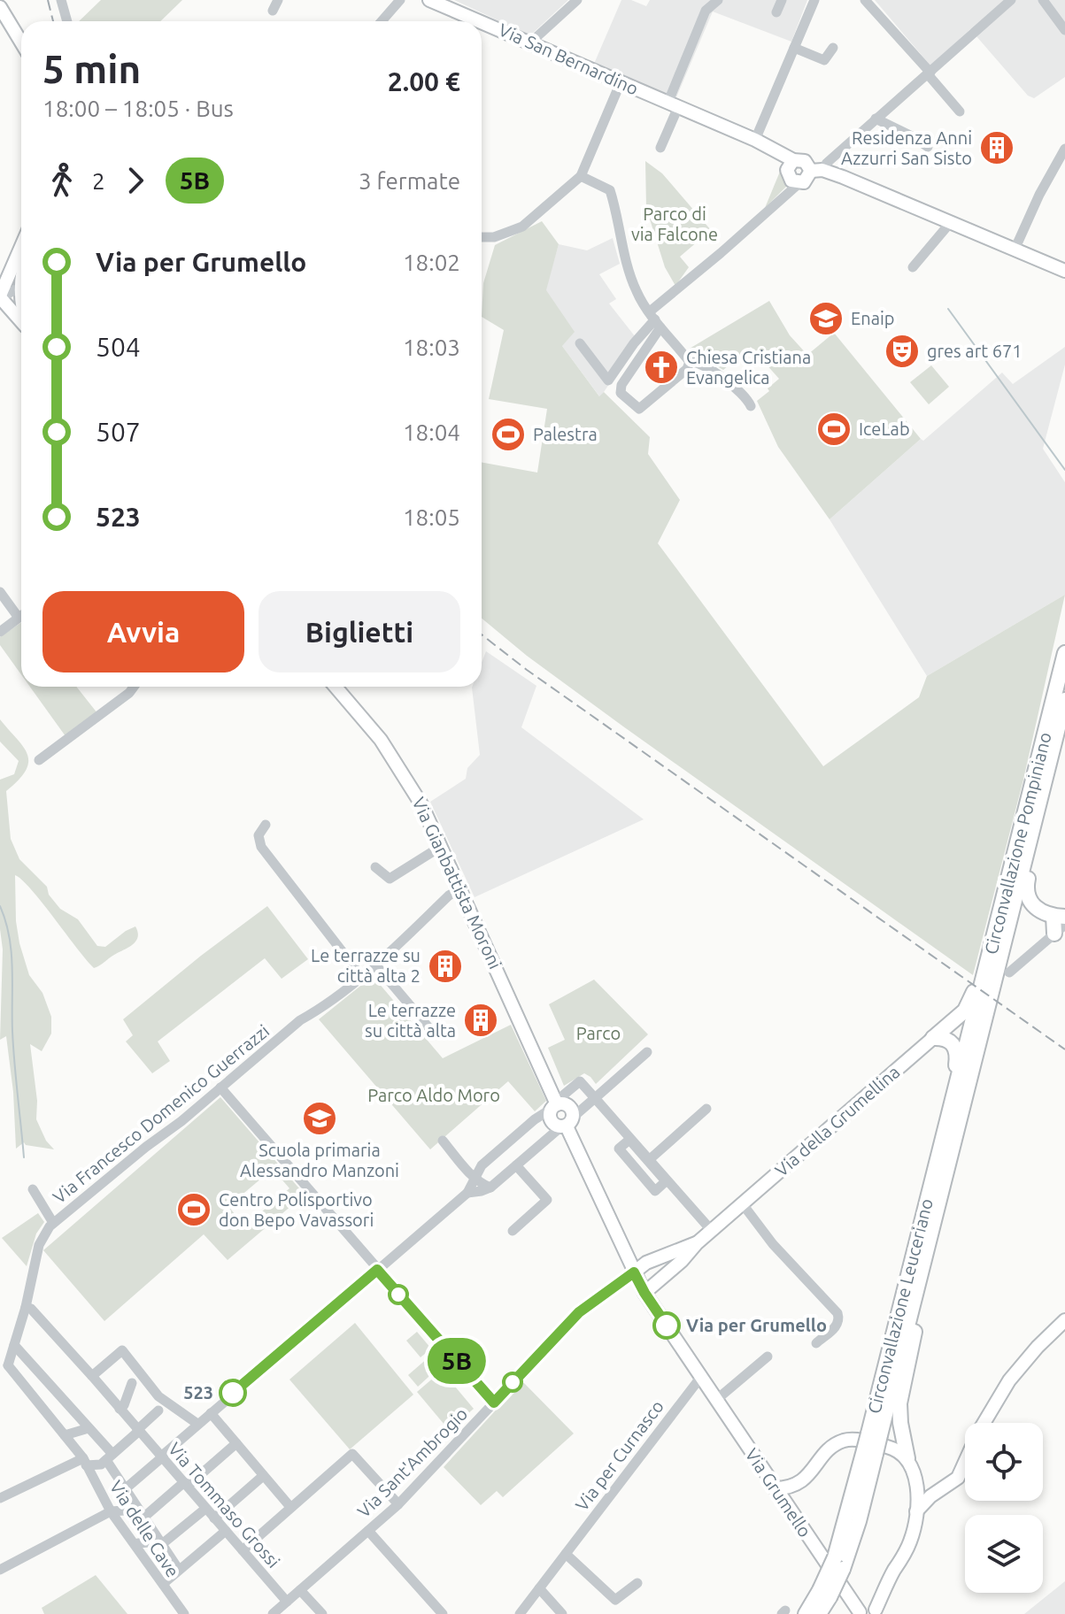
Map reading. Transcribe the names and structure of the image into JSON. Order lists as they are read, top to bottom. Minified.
{"streets":{"highway":["Circonvallazione Pompiniano","Circonvallazione Leuceriano"],"main road":["Via San Bernardino","Via Gianbattista Moroni","Via della Grumellina","Via Grumello"],"street":["Via Francesco Domenico Guerrazzi","Via per Curnasco","Via Sant'Ambrogio","Via Tommaso Grossi","Via delle Cave"]},"crossings":[["Circonvallazione Pompiniano","Circonvallazione Leuceriano"],["Via Gianbattista Moroni","Via Francesco Domenico Guerrazzi"],["Via Gianbattista Moroni","Via della Grumellina"],["Via Gianbattista Moroni","Via Sant'Ambrogio"],["Via Gianbattista Moroni","Via Grumello"],["Via Francesco Domenico Guerrazzi","Via Tommaso Grossi"],["Via Francesco Domenico Guerrazzi","Via delle Cave"],["Via della Grumellina","Via Sant'Ambrogio"],["Via della Grumellina","Via Grumello"],["Via per Curnasco","Via Grumello"],["Via Sant'Ambrogio","Via Grumello"],["Via Sant'Ambrogio","Via Tommaso Grossi"],["Via Tommaso Grossi","Via delle Cave"]],"parks":["Parco di via Falcone","Parco","Parco Aldo Moro"],"places":{"building":["Residenza Anni Azzurri San Sisto","Le terrazze su città alta 2","Le terrazze su città alta"],"school or university":["Enaip","Scuola primaria Alessandro Manzoni"],"theatre":["gres art 671"],"church":["Chiesa Cristiana Evangelica"],"sports":["IceLab","Palestra","Centro Polisportivo don Bepo Vavassori"],"other":["Via per Grumello","523"]},"lines":["bus line 5B"],"page":{"on_map":"5B","heading":["5 min","18:00 – 18:05 · Bus","2.00 €"],"legs":["2","5B","3 fermate"],"list":[{"name":"Via per Grumello","value":"18:02"},{"name":"504","value":"18:03"},{"name":"507","value":"18:04"},{"name":"523","value":"18:05"}],"buttons":["Avvia","Biglietti"]}}
